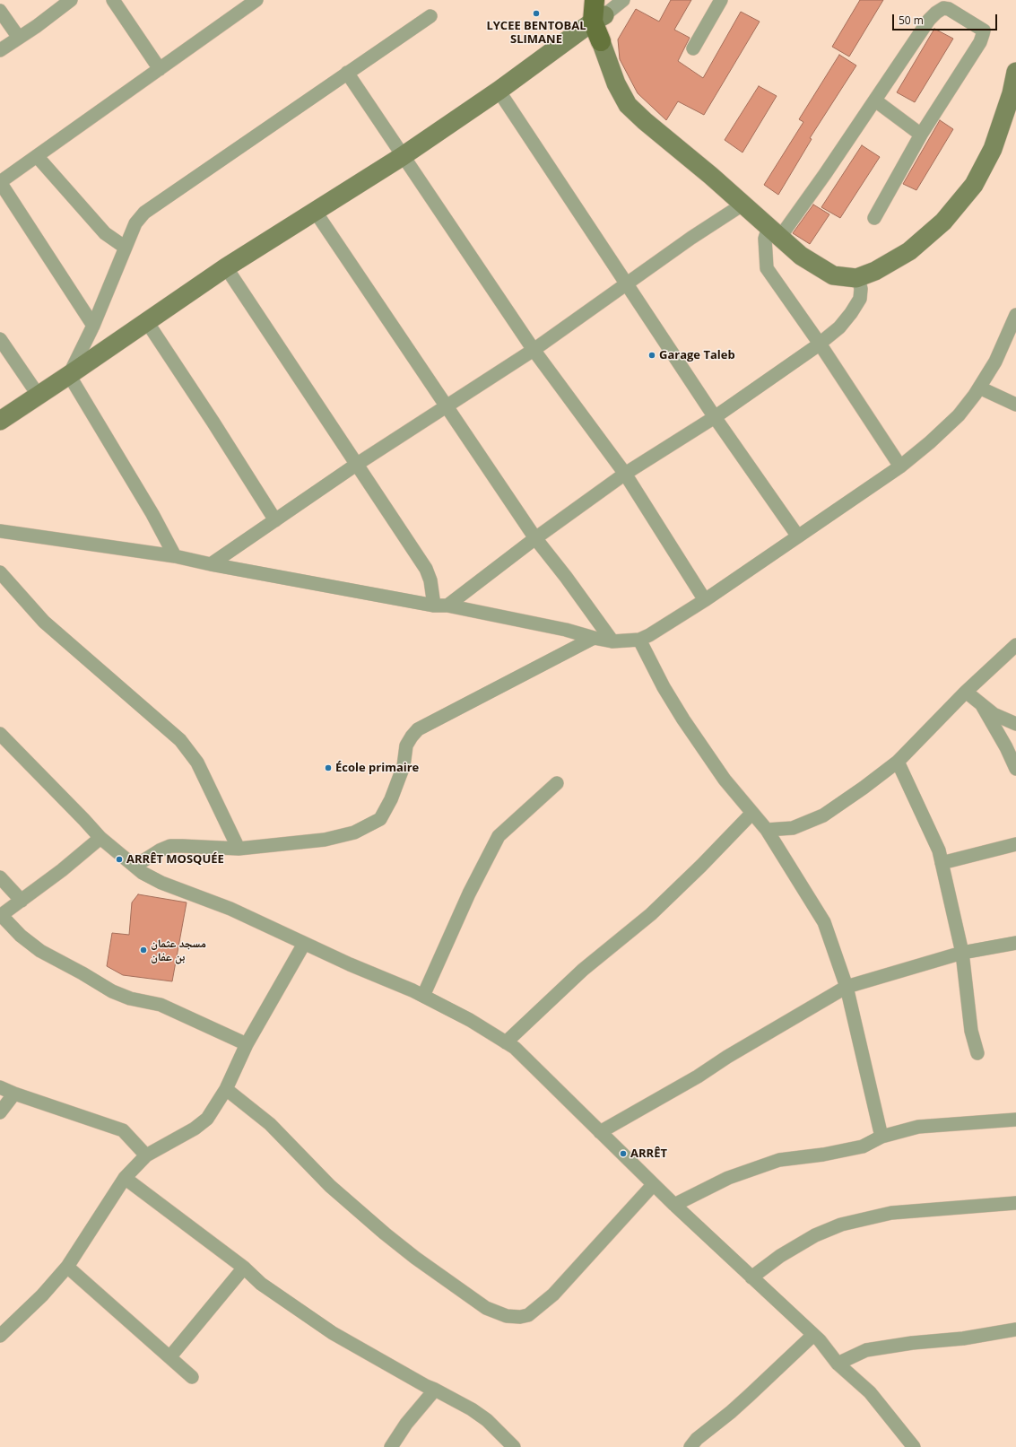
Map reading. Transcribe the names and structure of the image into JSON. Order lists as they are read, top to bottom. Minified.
{"places":["LYCEE BENTOBAL SLIMANE","Garage Taleb","École primaire","ARRÊT MOSQUÉE","مسجد عثمان بن عفان","ARRÊT"],"scale_bar":"50 m"}
